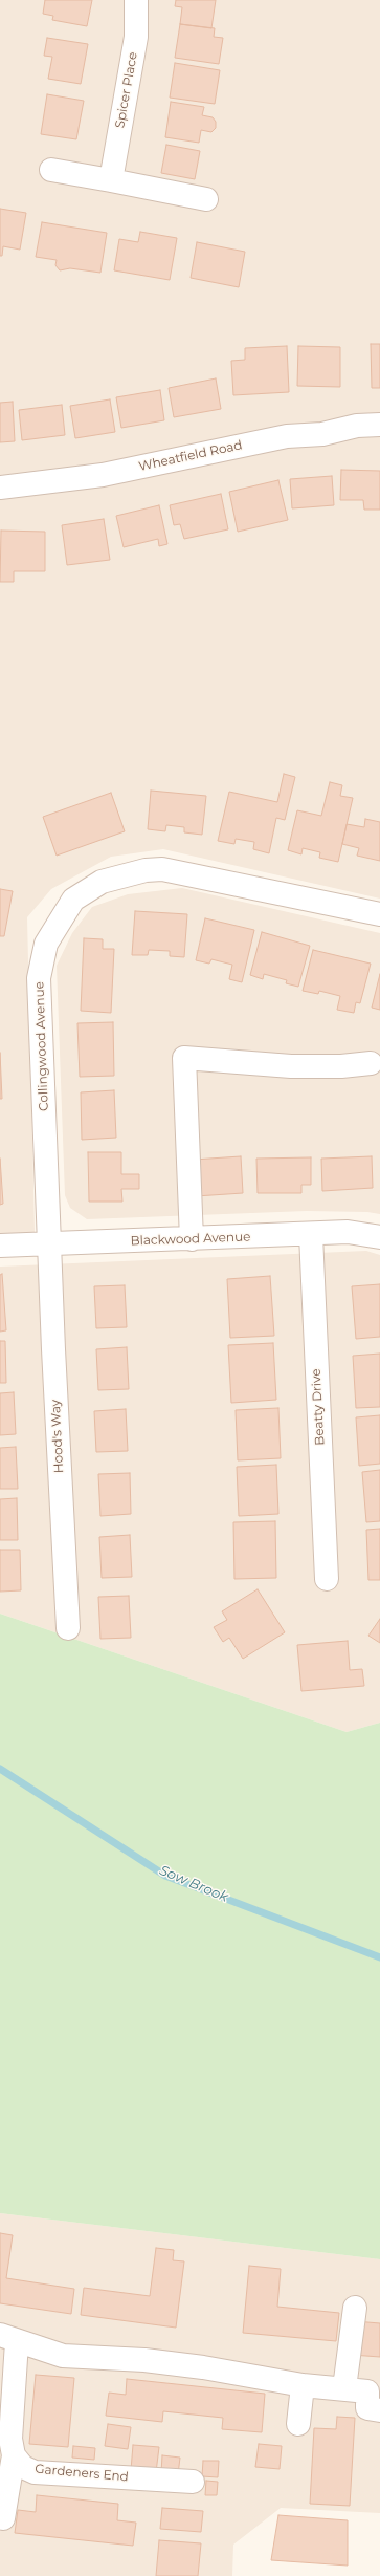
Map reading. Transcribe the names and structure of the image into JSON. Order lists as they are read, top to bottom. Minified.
{"streets":{"street":["Spicer Place","Wheatfield Road","Collingwood Avenue","Blackwood Avenue","Beatty Drive","Hood's Way","Gardeners End"]},"crossings":[["Collingwood Avenue","Blackwood Avenue"],["Collingwood Avenue","Hood's Way"],["Blackwood Avenue","Beatty Drive"],["Blackwood Avenue","Hood's Way"]],"water":["Sow Brook"]}
